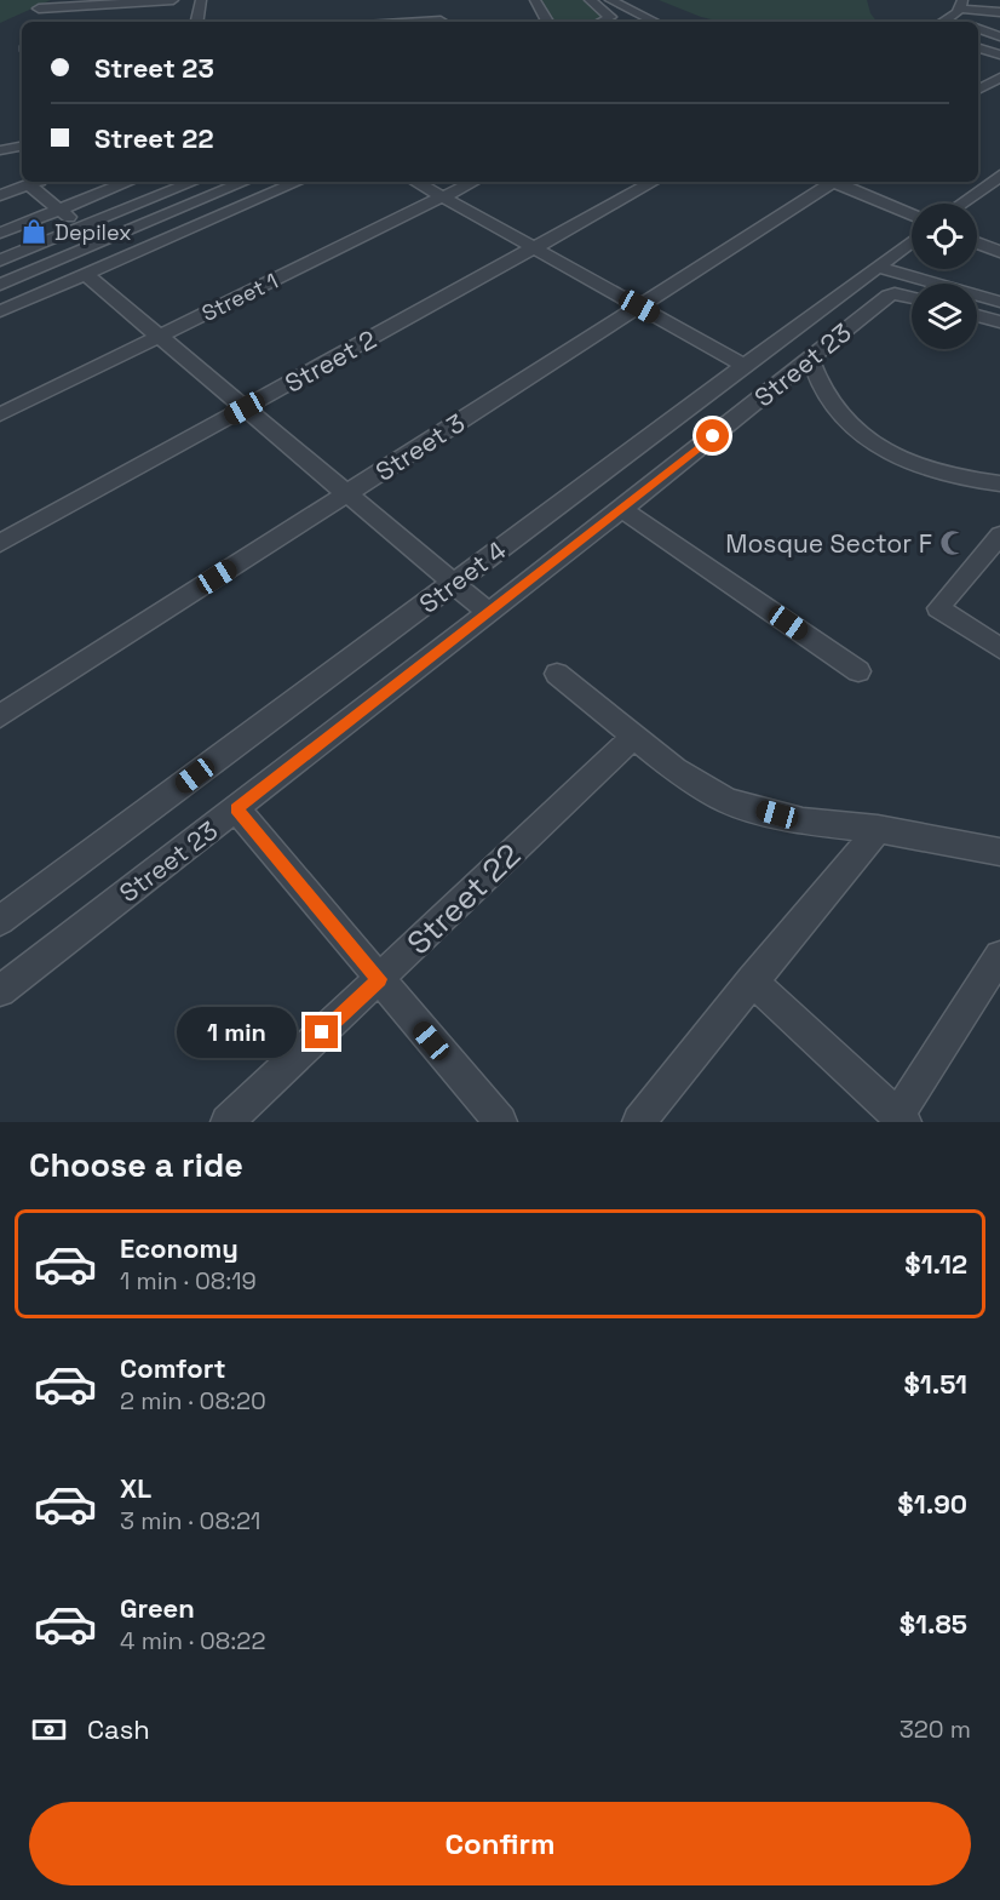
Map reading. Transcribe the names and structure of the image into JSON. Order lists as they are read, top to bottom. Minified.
{"streets":{"street":["Street 1","Street 2","Street 23","Street 3","Street 4","Street 22"]},"places":{"shop":["Depilex"],"mosque":["Mosque Sector F"]},"page":{"banner":["Street 23","Street 22"],"bubble":"1 min","heading":"Choose a ride","list":[{"name":"Economy","note":"1 min · 08:19","value":"$1.12"},{"name":"Comfort","note":"2 min · 08:20","value":"$1.51"},{"name":"XL","note":"3 min · 08:21","value":"$1.90"},{"name":"Green","note":"4 min · 08:22","value":"$1.85"}],"pay":["Cash","320 m"],"buttons":"Confirm"}}
